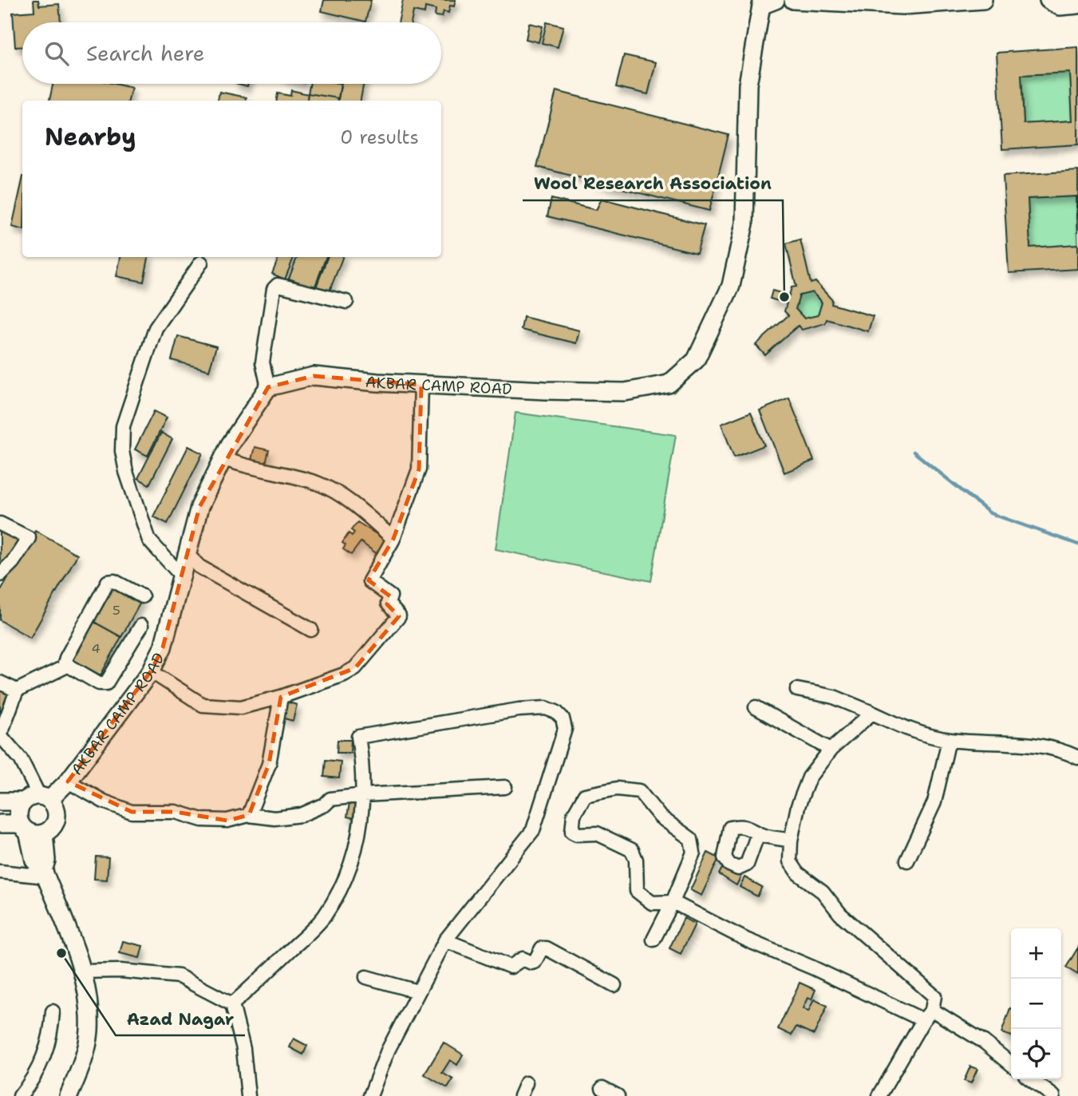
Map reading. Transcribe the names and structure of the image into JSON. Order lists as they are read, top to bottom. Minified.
{"streets":{"street":["AKBAR CAMP ROAD"]},"places":["Wool Research Association","Azad Nagar"],"house_numbers":["5","4"],"page":{"search":"Search here","heading":["Nearby","0 results"],"map_buttons":["+","−"]}}
